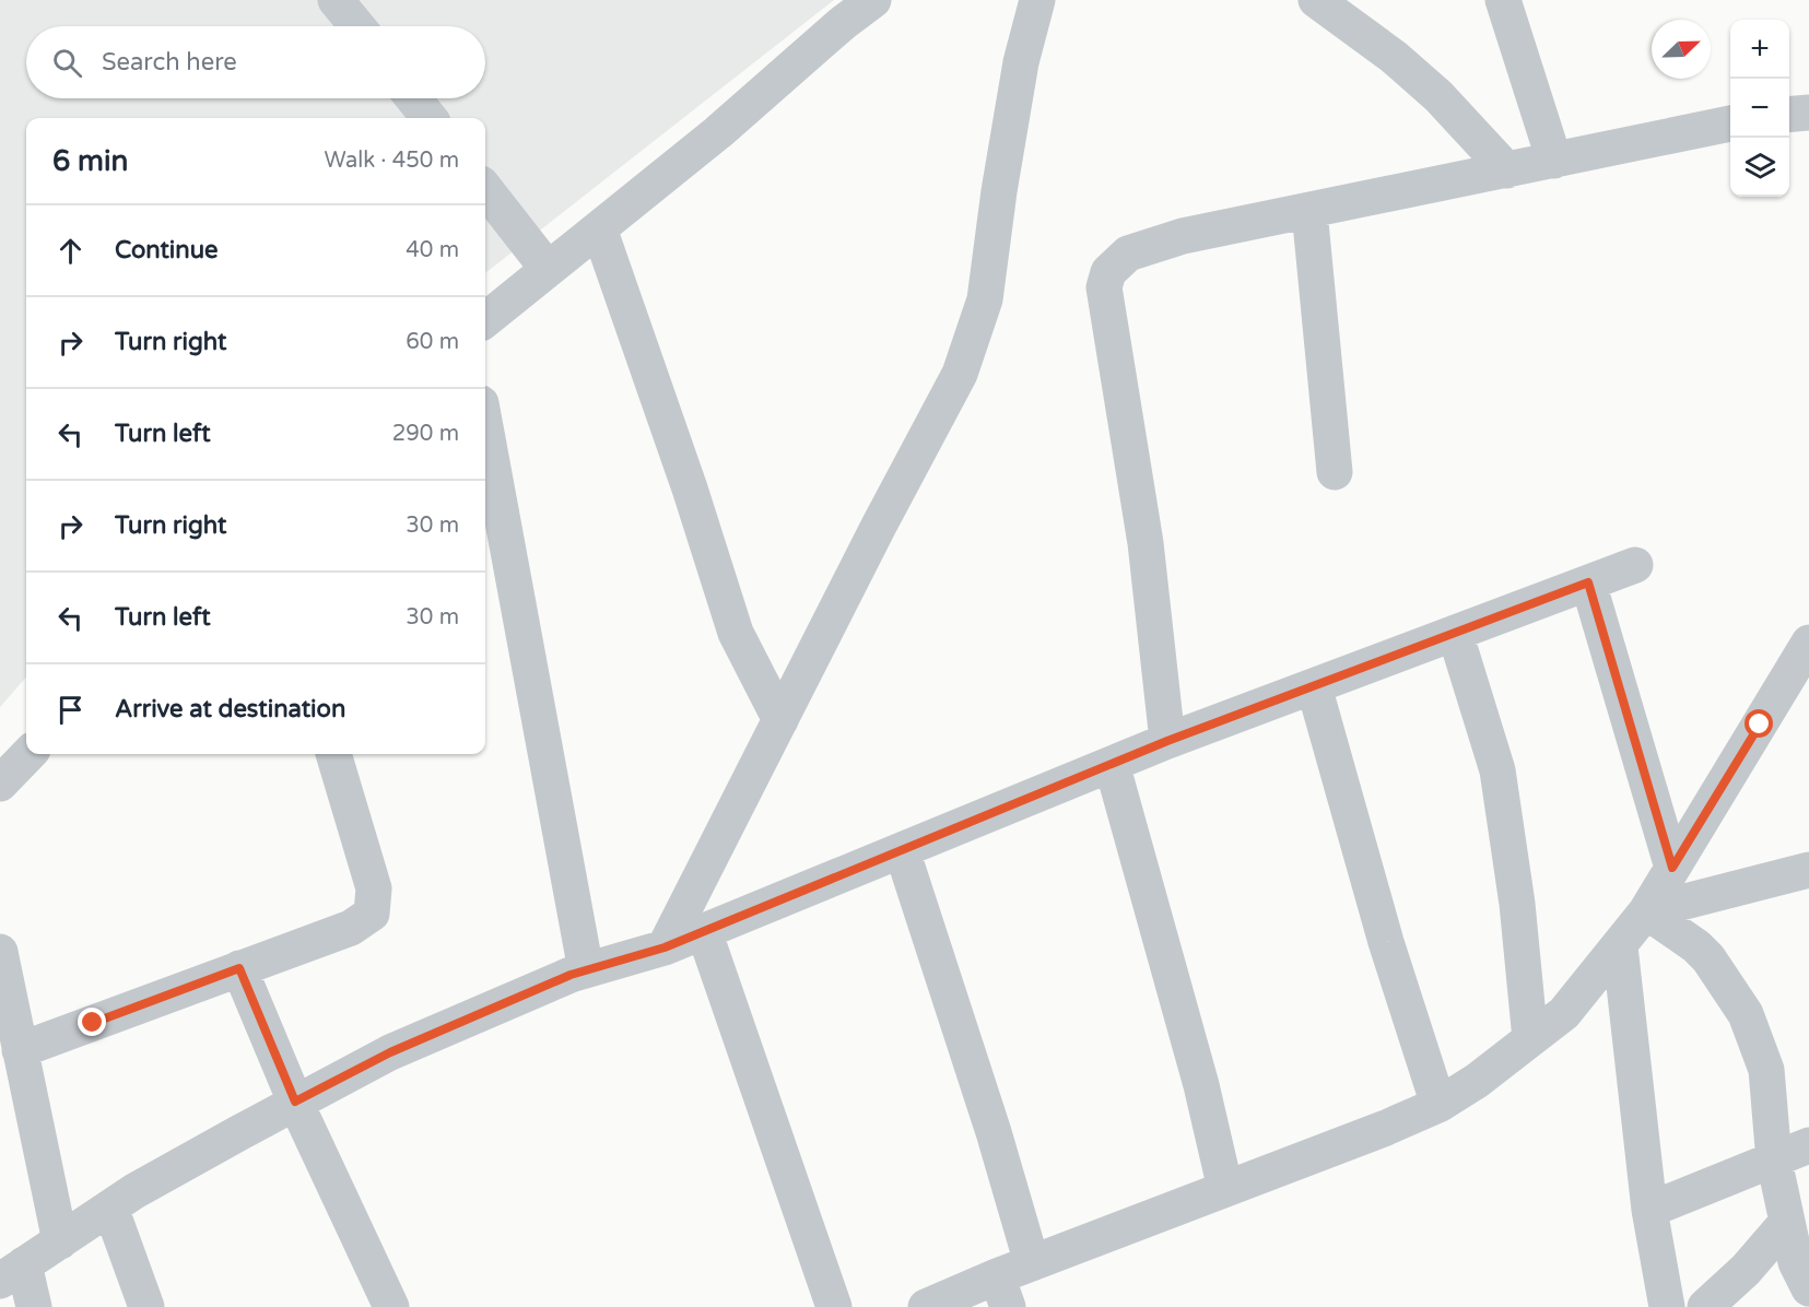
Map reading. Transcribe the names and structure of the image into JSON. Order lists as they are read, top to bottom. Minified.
{"north":"top right","page":{"map_buttons":["+","−"],"search":"Search here","heading":["6 min","Walk · 450 m"],"list":[["Continue","40 m"],["Turn right","60 m"],["Turn left","290 m"],["Turn right","30 m"],["Turn left","30 m"],"Arrive at destination"]}}
